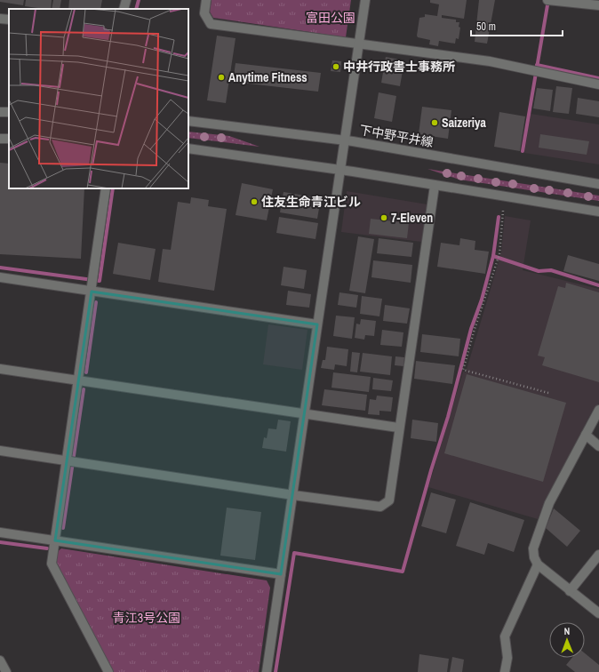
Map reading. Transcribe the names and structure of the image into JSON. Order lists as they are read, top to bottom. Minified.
{"streets":{"street":["下中野平井線"]},"parks":["富田公園","青江3号公園"],"places":["中井行政書士事務所","Anytime Fitness","Saizeriya","住友生命青江ビル","7-Eleven"],"scale_bar":"50 m","north":"top"}
